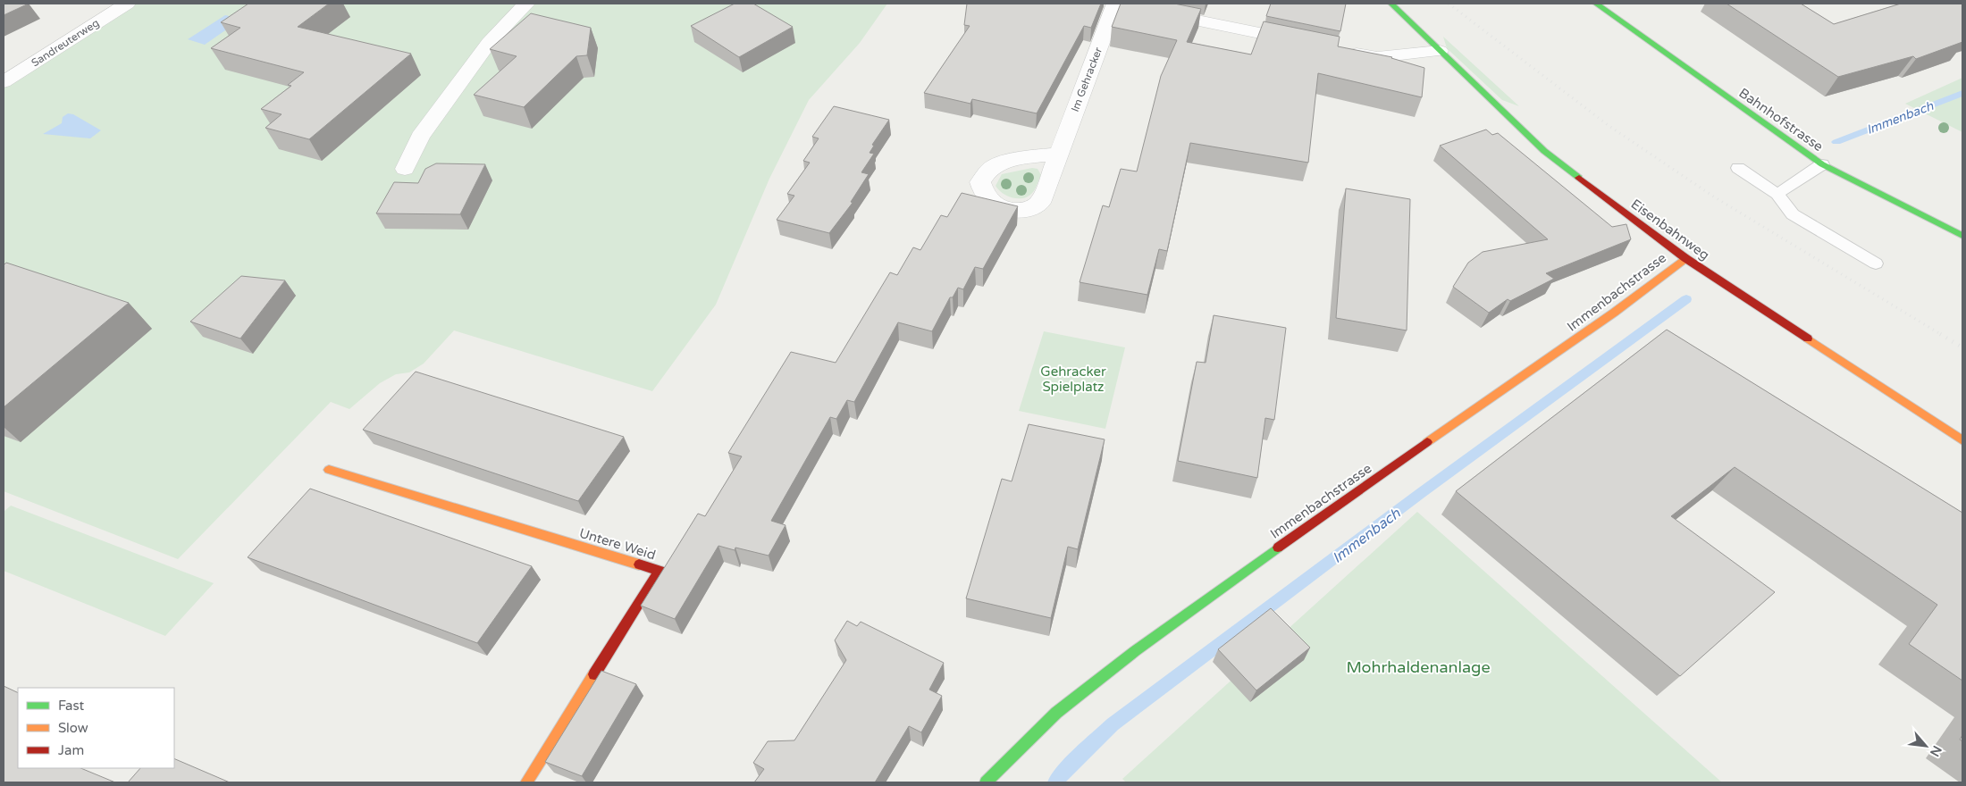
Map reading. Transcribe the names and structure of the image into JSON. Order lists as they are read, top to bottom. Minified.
{"streets":{"street":["Sandreuterweg","Im Gehracker","Bahnhofstrasse","Eisenbahnweg","Immenbachstrasse","Untere Weid"]},"crossings":[["Eisenbahnweg","Immenbachstrasse"]],"water":["Immenbach"],"parks":["Gehracker Spielplatz","Mohrhaldenanlage"],"legend":["Fast","Slow","Jam"],"north":"bottom right"}
